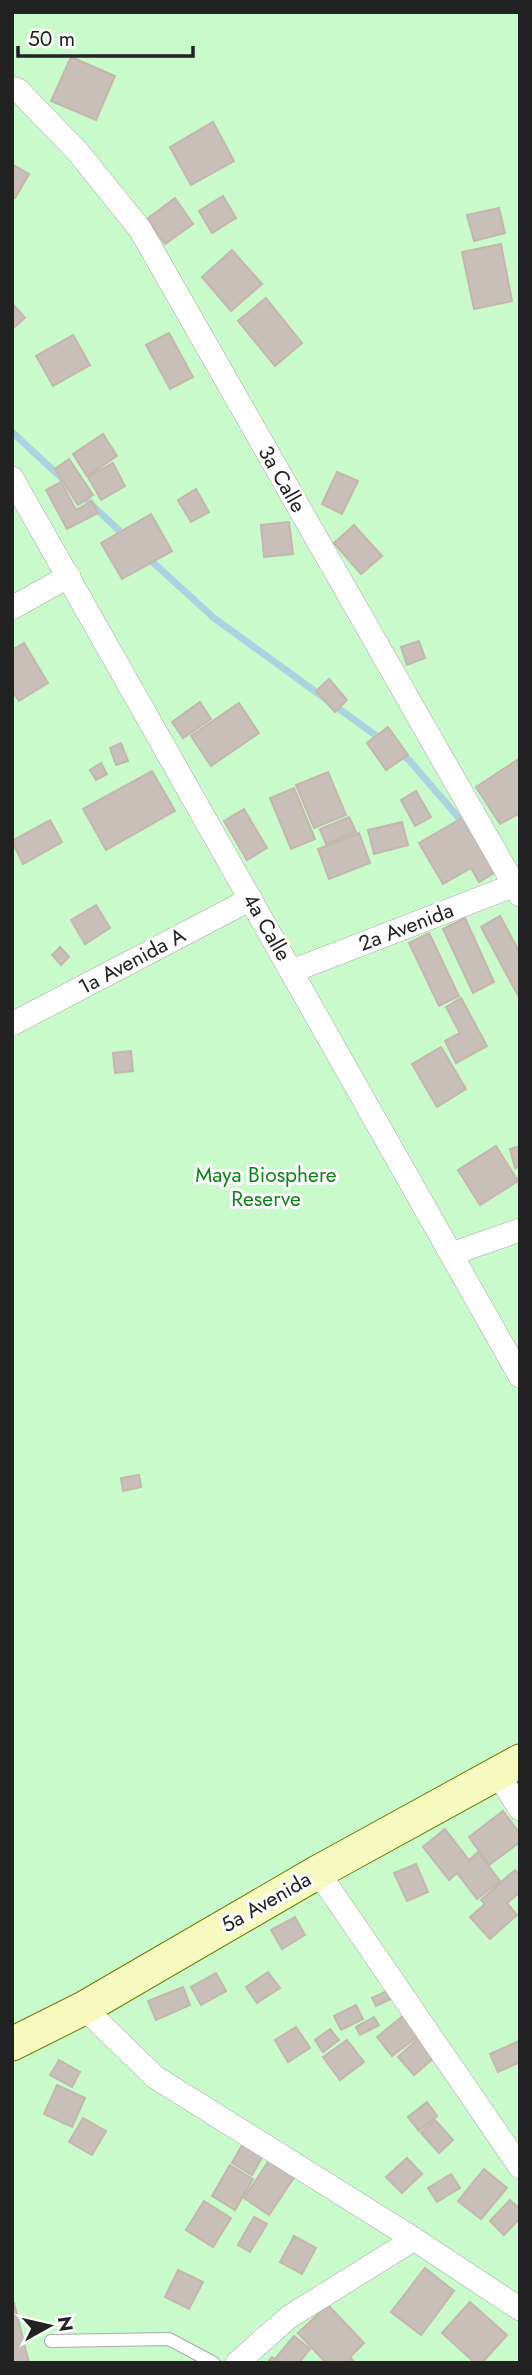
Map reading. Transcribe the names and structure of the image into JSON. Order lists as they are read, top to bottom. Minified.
{"streets":{"street":["3a Calle","4a Calle","2a Avenida","1a Avenida A","5a Avenida"]},"crossings":[["3a Calle","2a Avenida"],["4a Calle","2a Avenida"],["4a Calle","1a Avenida A"]],"parks":["Maya Biosphere Reserve"],"scale_bar":"50 m","north":"right"}
